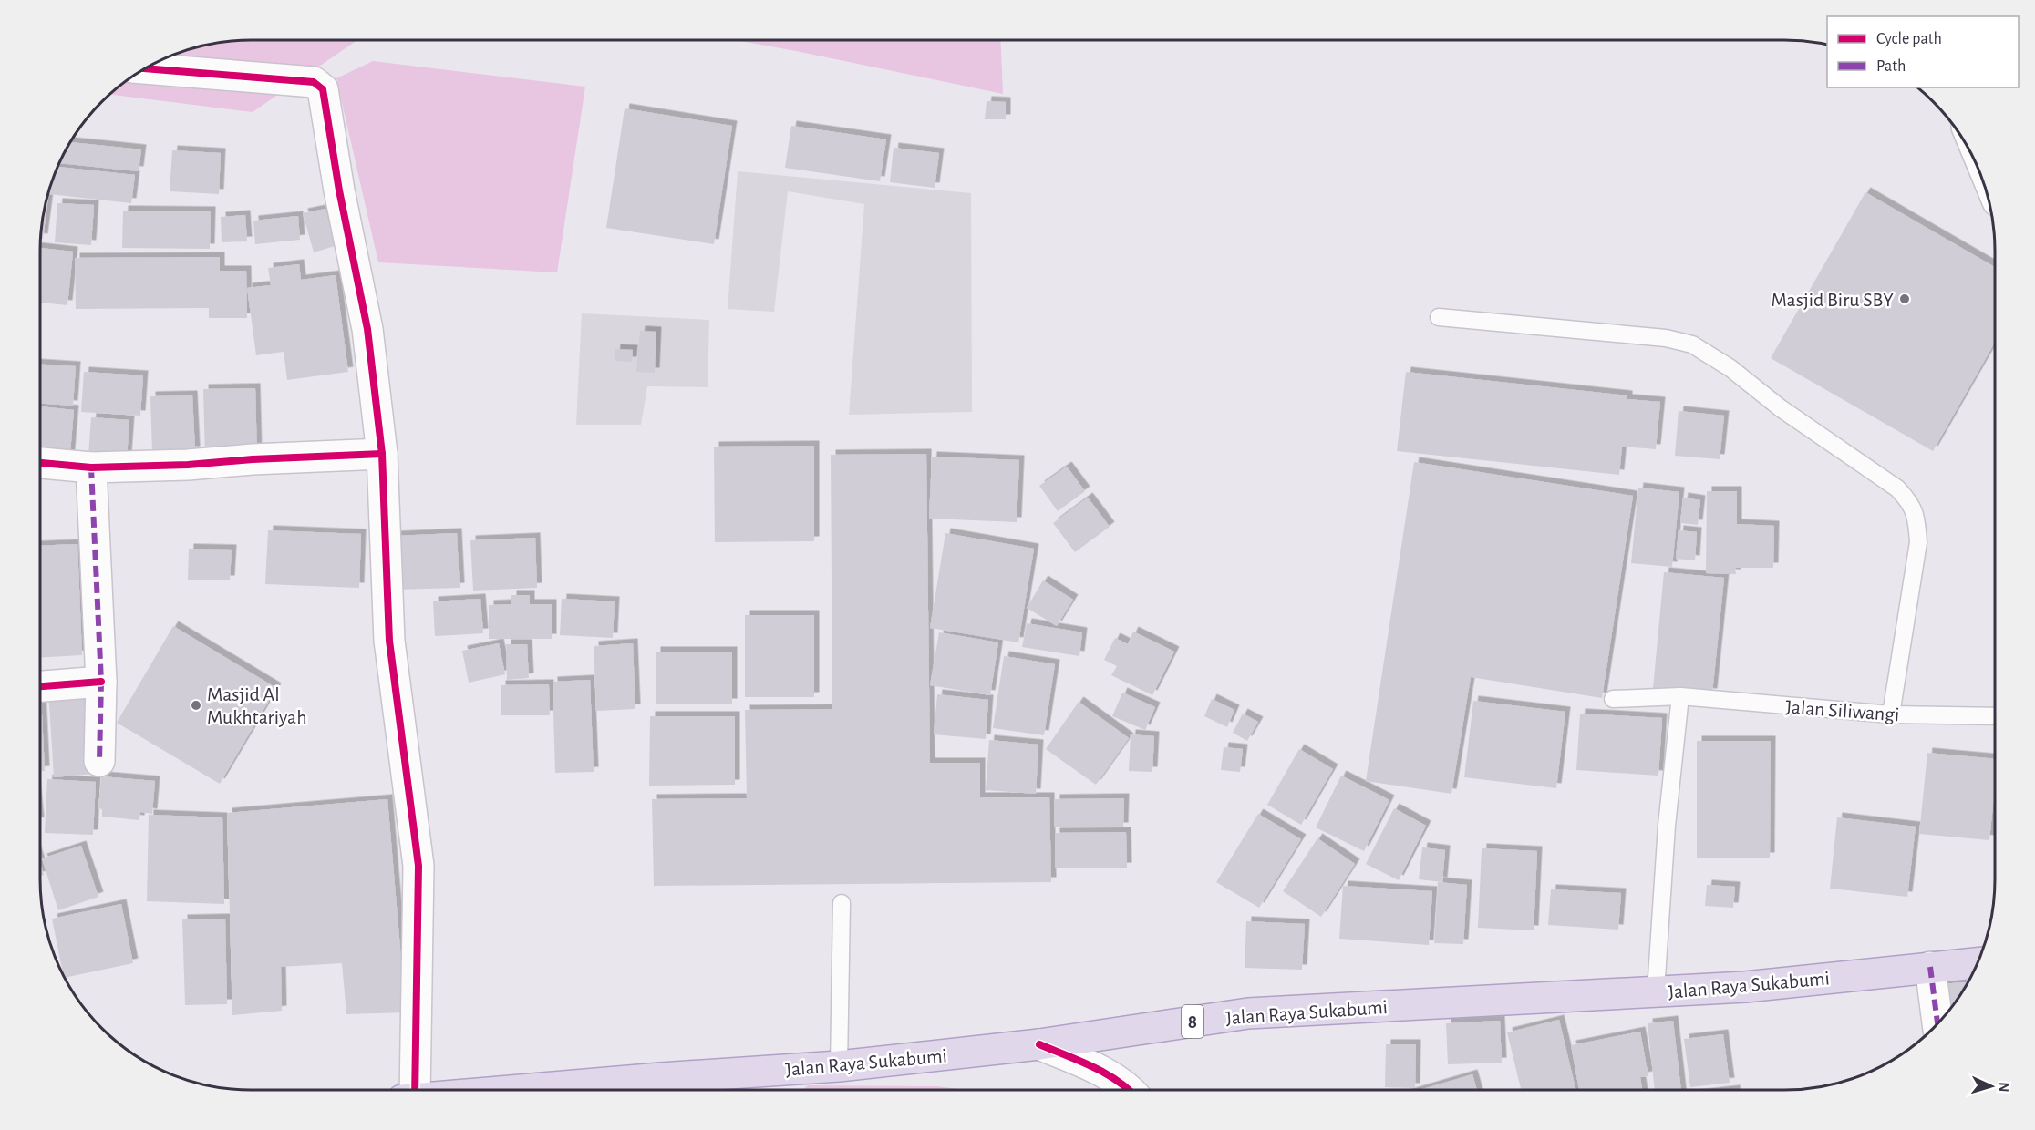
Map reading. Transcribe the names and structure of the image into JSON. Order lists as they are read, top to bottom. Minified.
{"streets":{"highway":["Jalan Raya Sukabumi","8"],"lane":["Jalan Siliwangi"]},"places":["Masjid Biru SBY","Masjid Al Mukhtariyah"],"legend":["Cycle path","Path"],"north":"right"}
